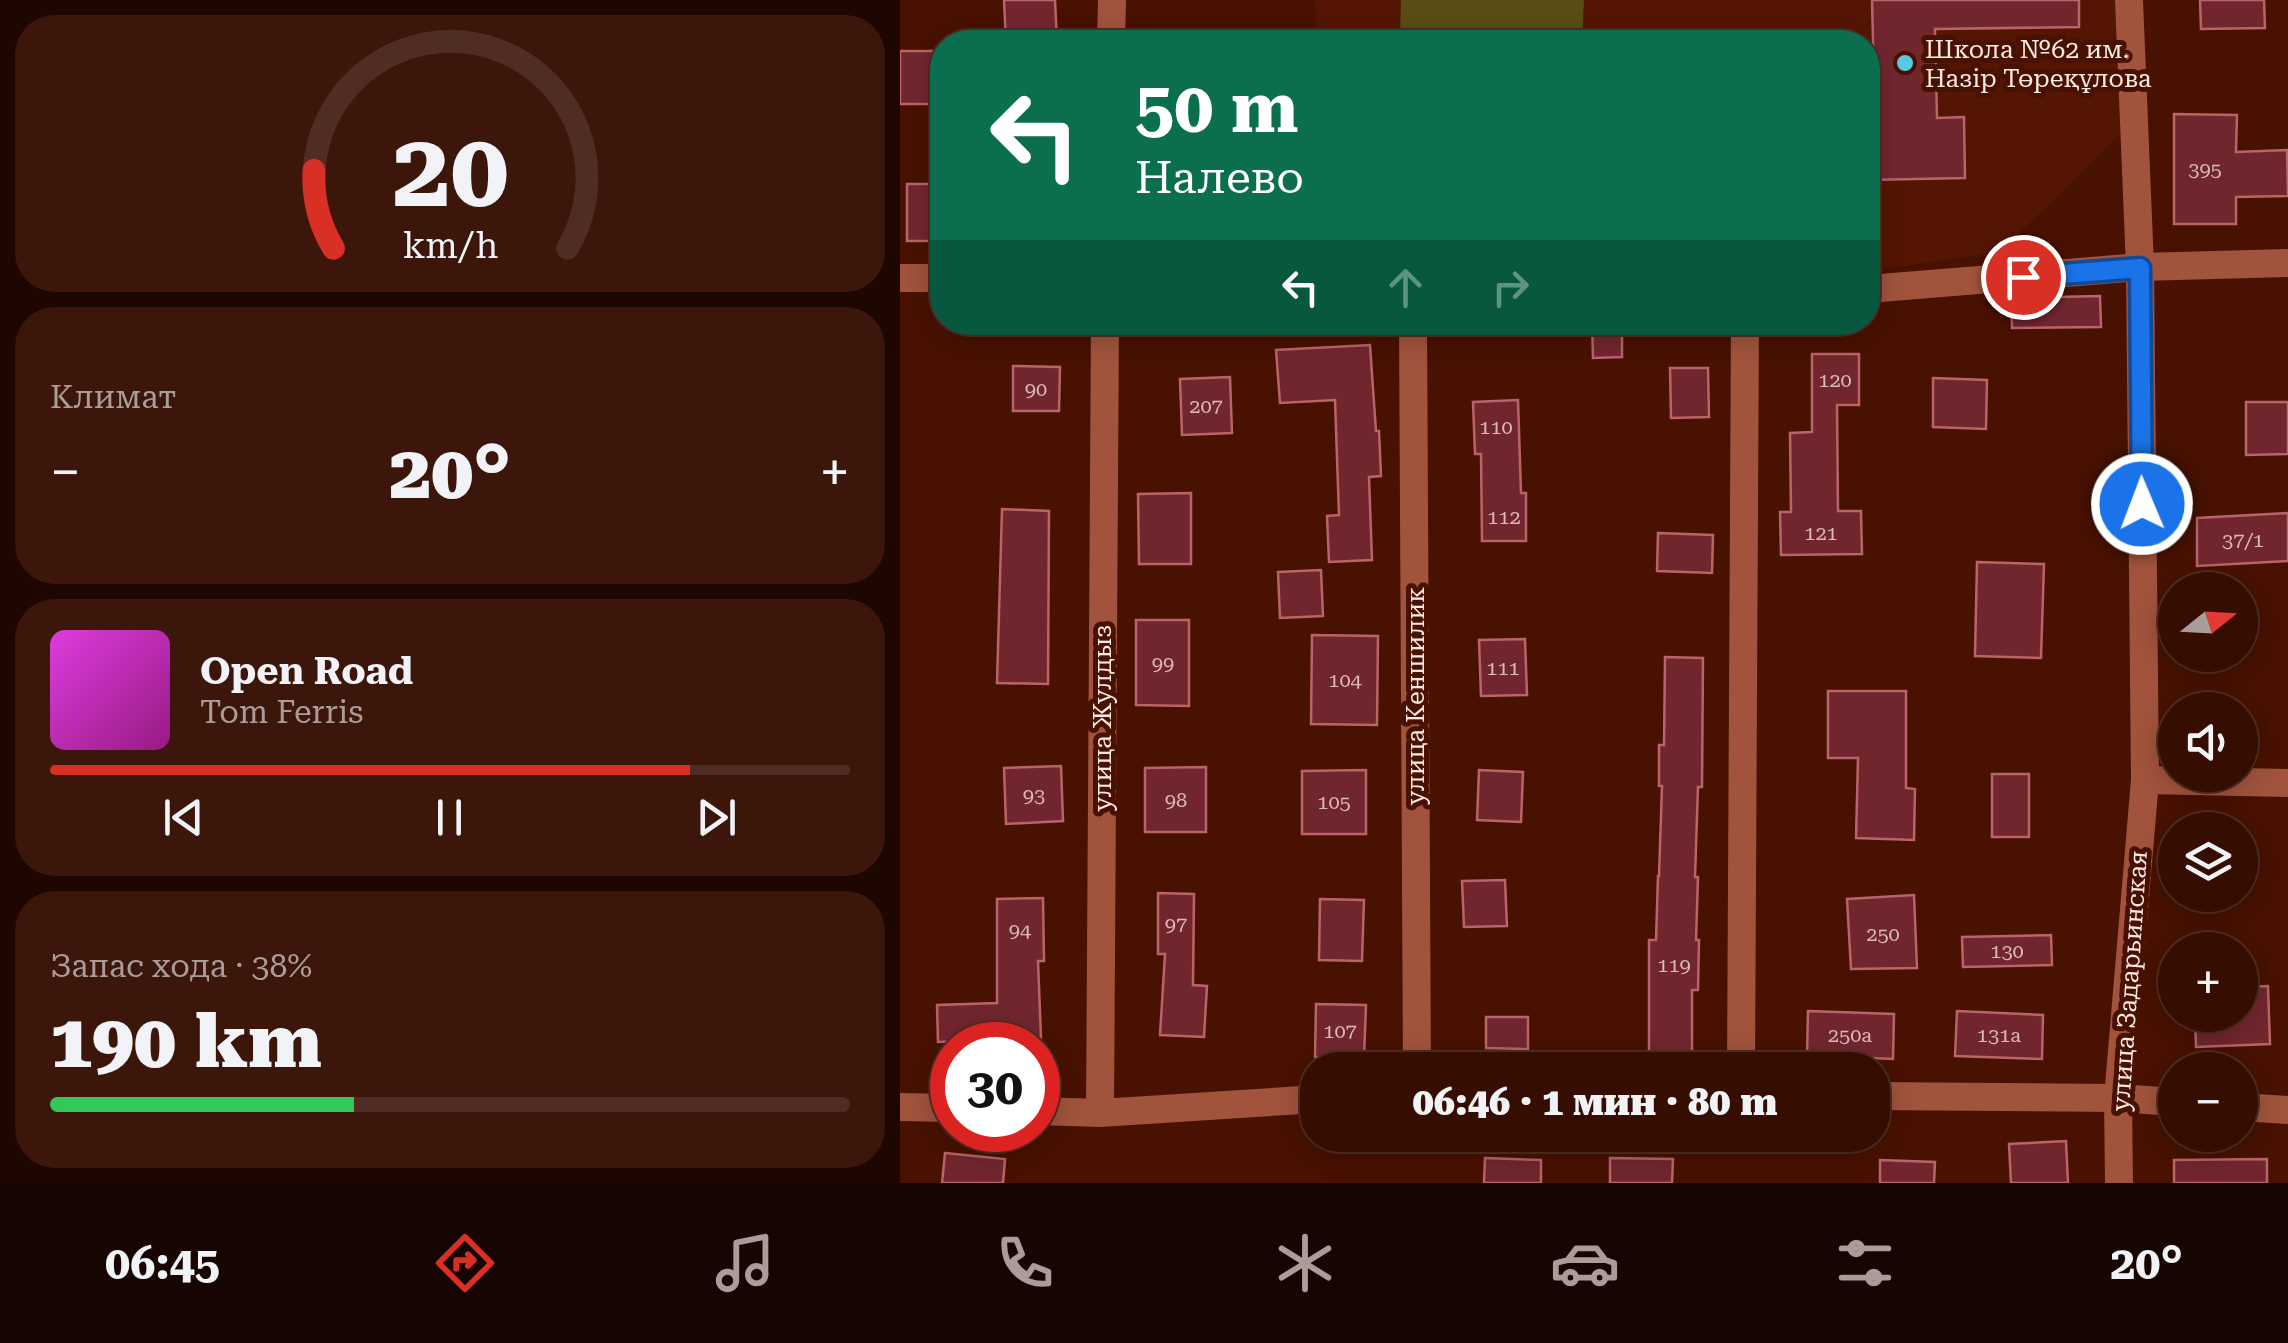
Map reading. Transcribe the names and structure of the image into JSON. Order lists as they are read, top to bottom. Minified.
{"streets":{"street":["улица Кеншилик","улица Жулдыз","улица Задарьинская"]},"places":["Школа №62 им. Назір Төреқұлова"],"house_numbers":["395","120","90","207","110","112","121","37/1","99","111","104","93","98","105","97","94","250","130","119","107","250а","131а"],"north":"right","page":{"turn":["50 m","Налево"],"tile":["Климат",["Запас хода · 38%","190 km"]],"heat":["−","20°","+"],"map_buttons":["+","−"],"song":["Open Road","Tom Ferris"],"limit":"30","trip":"06:46 · 1 мин · 80 m","tabs":["06:45","20°"],"gauge":["20","km/h"]}}
